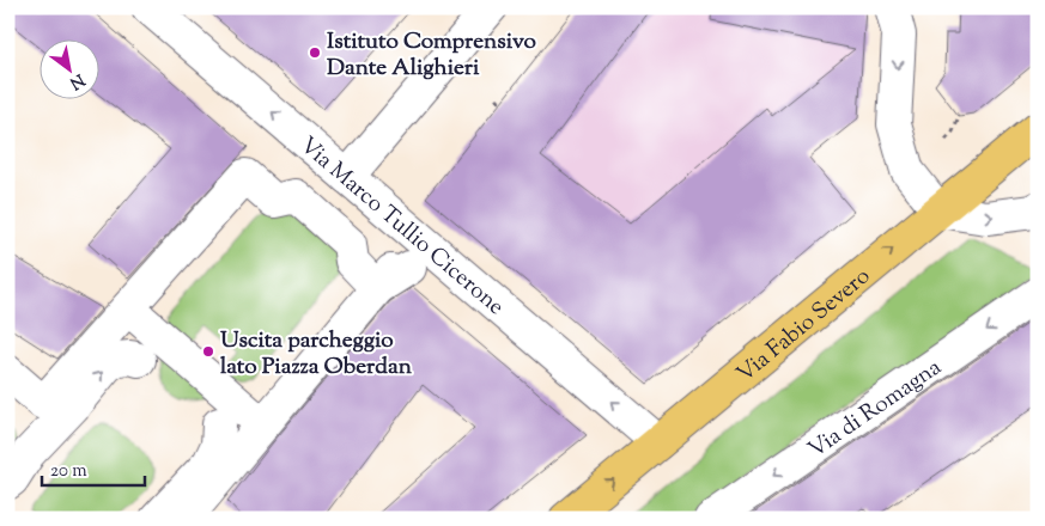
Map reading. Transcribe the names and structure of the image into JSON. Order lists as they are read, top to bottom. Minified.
{"streets":{"main road":["Via Fabio Severo"],"street":["Via Marco Tullio Cicerone","Via di Romagna"]},"crossings":[["Via Marco Tullio Cicerone","Via Fabio Severo"]],"one_way":["Via Marco Tullio Cicerone","Via Fabio Severo","Via di Romagna"],"places":["Istituto Comprensivo Dante Alighieri","Uscita parcheggio lato Piazza Oberdan"],"scale_bar":"20 m","north":"bottom right"}
